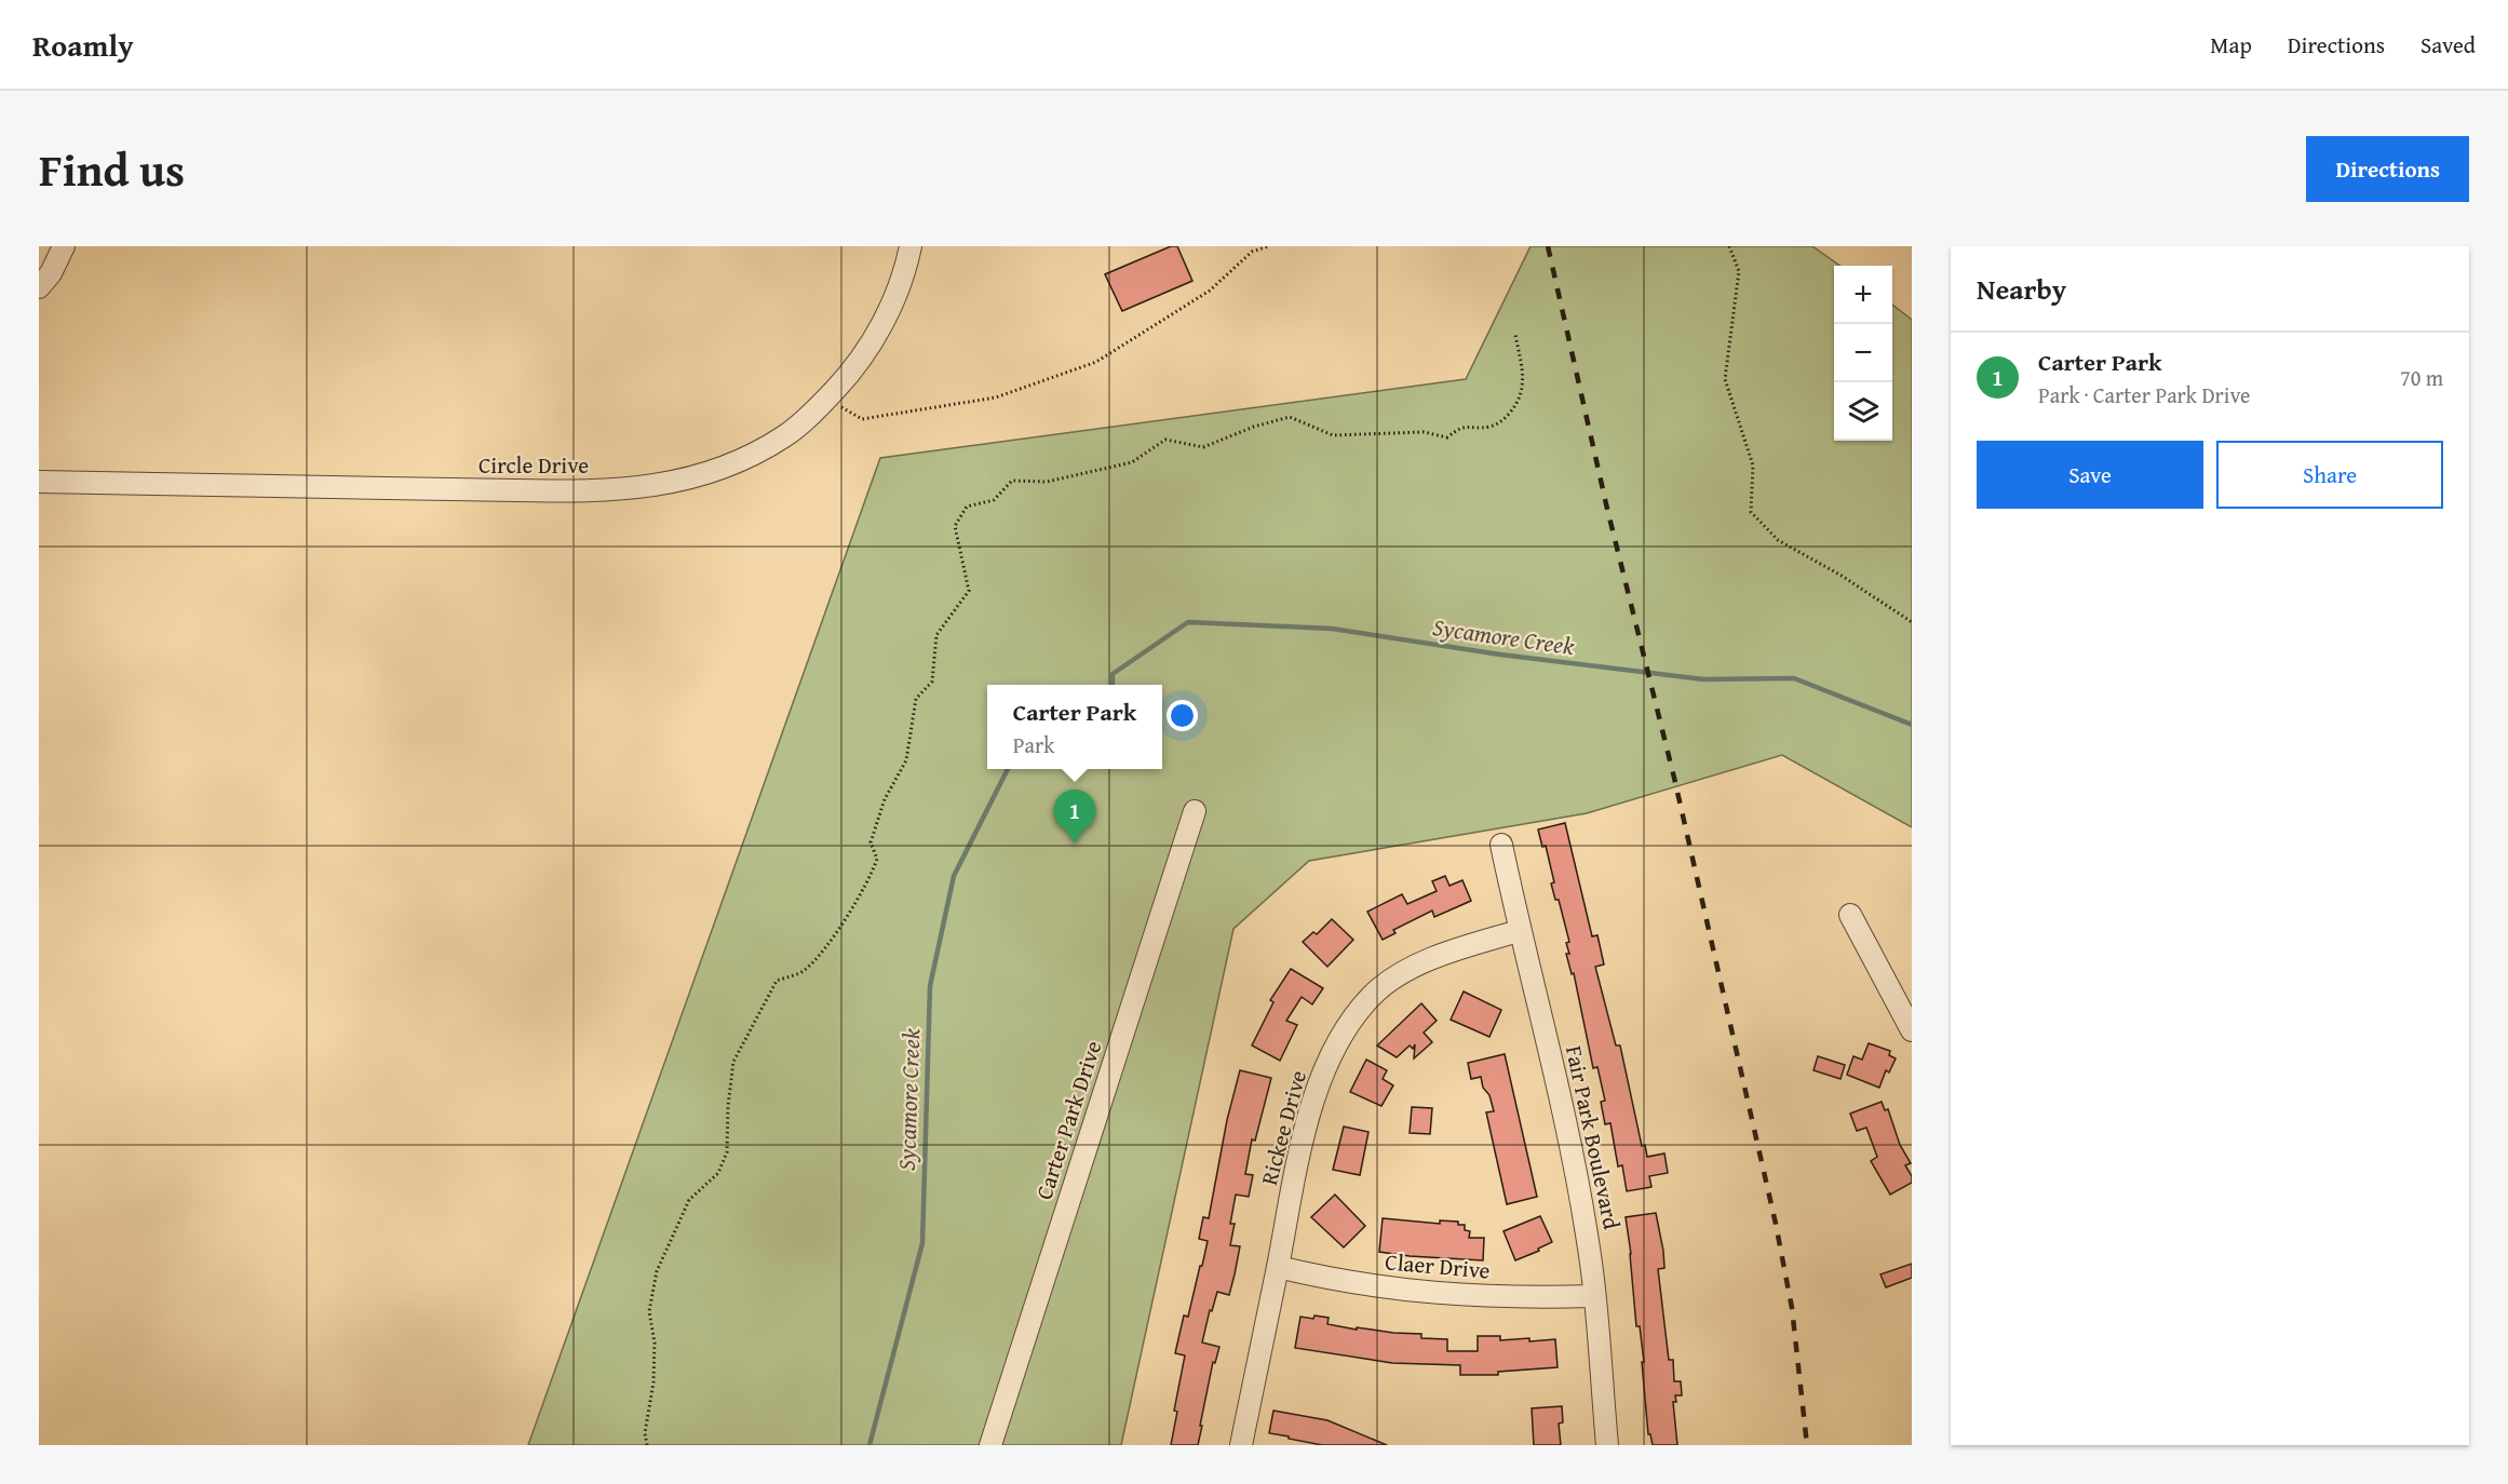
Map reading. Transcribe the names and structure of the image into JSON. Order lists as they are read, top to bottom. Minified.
{"streets":{"street":["Circle Drive","Carter Park Drive","Rickee Drive","Fair Park Boulevard","Claer Drive"]},"crossings":[["Rickee Drive","Fair Park Boulevard"],["Rickee Drive","Claer Drive"],["Fair Park Boulevard","Claer Drive"]],"water":["Sycamore Creek"],"page":{"header":"Roamly","nav":["Map","Directions","Saved"],"title":"Find us","buttons":["Directions",["Save","Share"]],"heading":"Nearby","map_buttons":["+","−"],"list":[{"mark":"1","name":"Carter Park","note":"Park · Carter Park Drive","value":"70 m"}],"popup":["Carter Park","Park"],"pins":"1"}}
